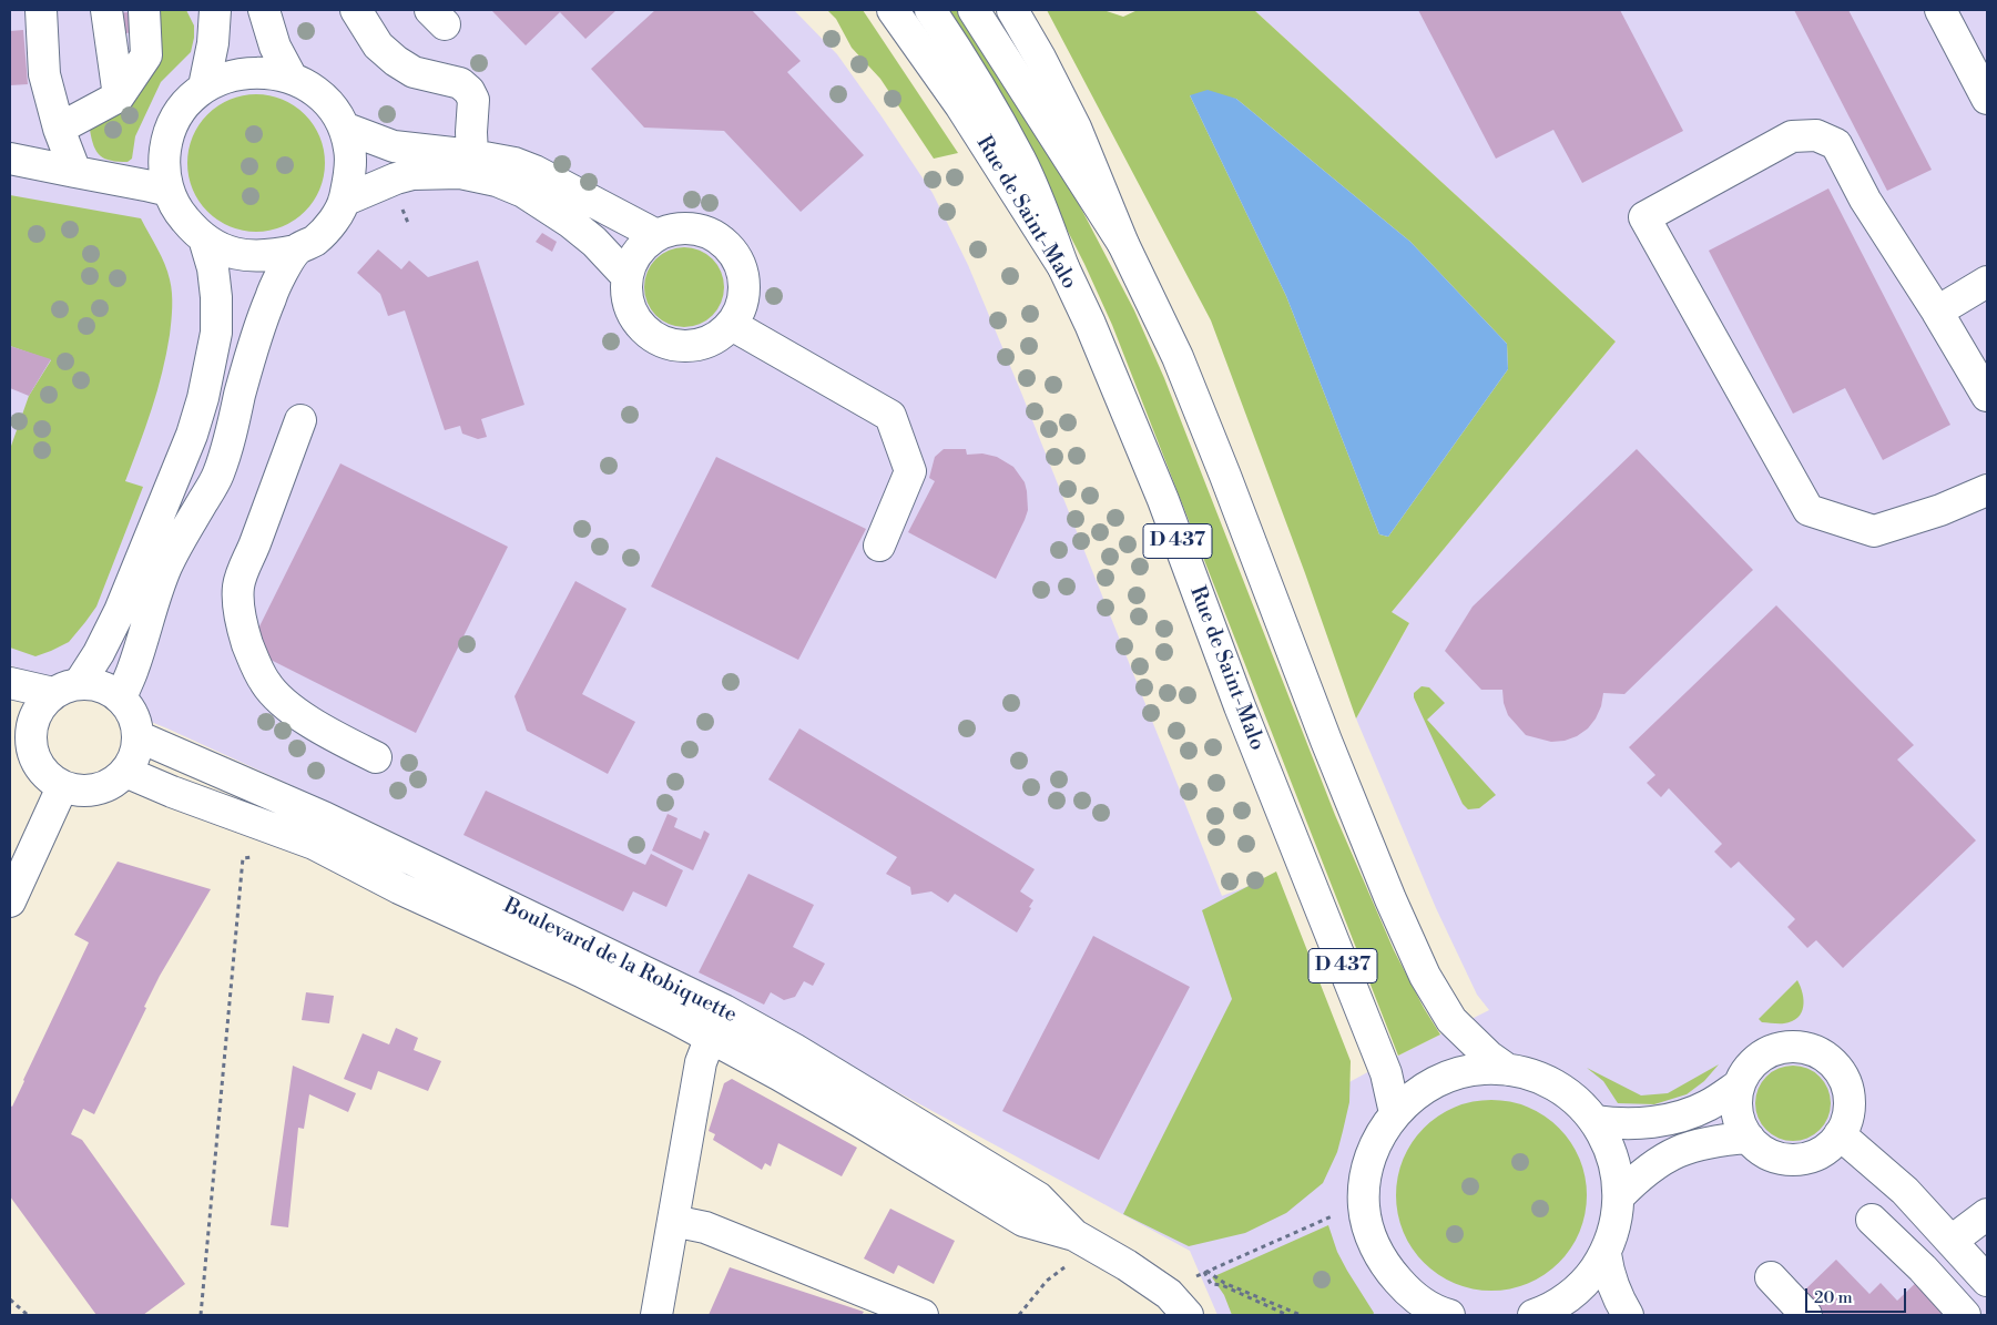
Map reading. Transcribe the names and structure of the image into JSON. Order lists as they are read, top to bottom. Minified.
{"streets":{"main road":["Rue de Saint-Malo","D 437","Boulevard de la Robiquette"]},"crossings":[["Rue de Saint-Malo","D 437"]],"scale_bar":"20 m"}
